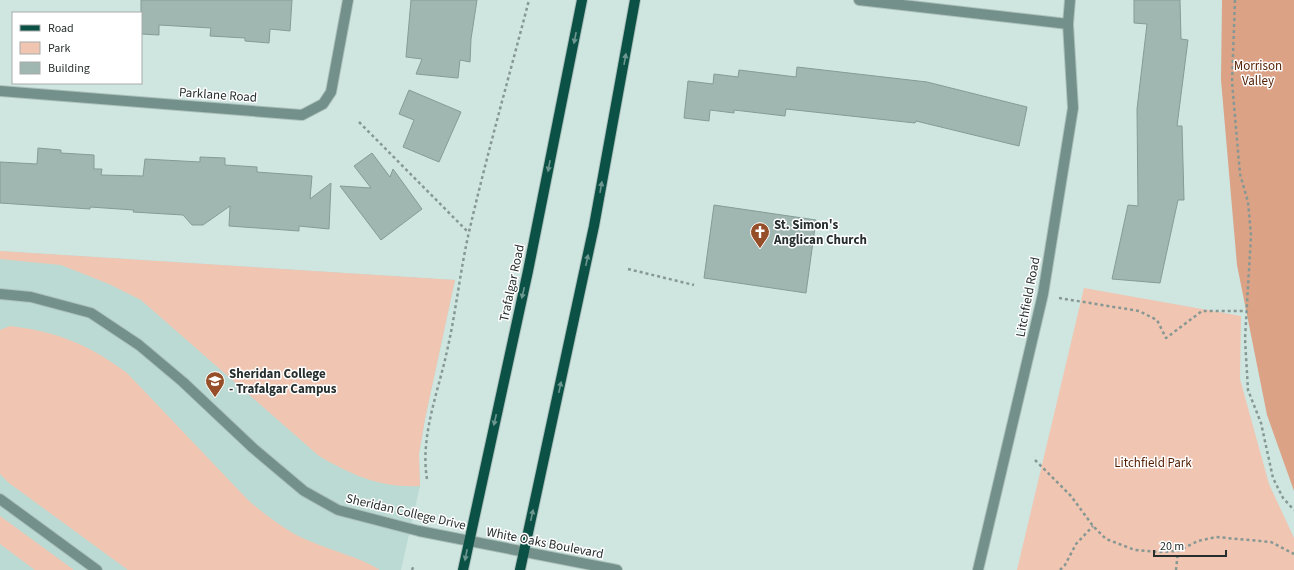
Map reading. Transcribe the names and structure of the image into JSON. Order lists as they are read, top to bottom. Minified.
{"streets":{"main road":["Trafalgar Road"],"street":["Parklane Road","Litchfield Road","Sheridan College Drive","White Oaks Boulevard"]},"crossings":[["Trafalgar Road","Sheridan College Drive"],["Trafalgar Road","White Oaks Boulevard"],["Sheridan College Drive","White Oaks Boulevard"]],"parks":["Morrison Valley","Litchfield Park"],"places":{"church":["St. Simon's Anglican Church"],"school or university":["Sheridan College - Trafalgar Campus"]},"legend":["Road","Park","Building"],"scale_bar":"20 m"}
